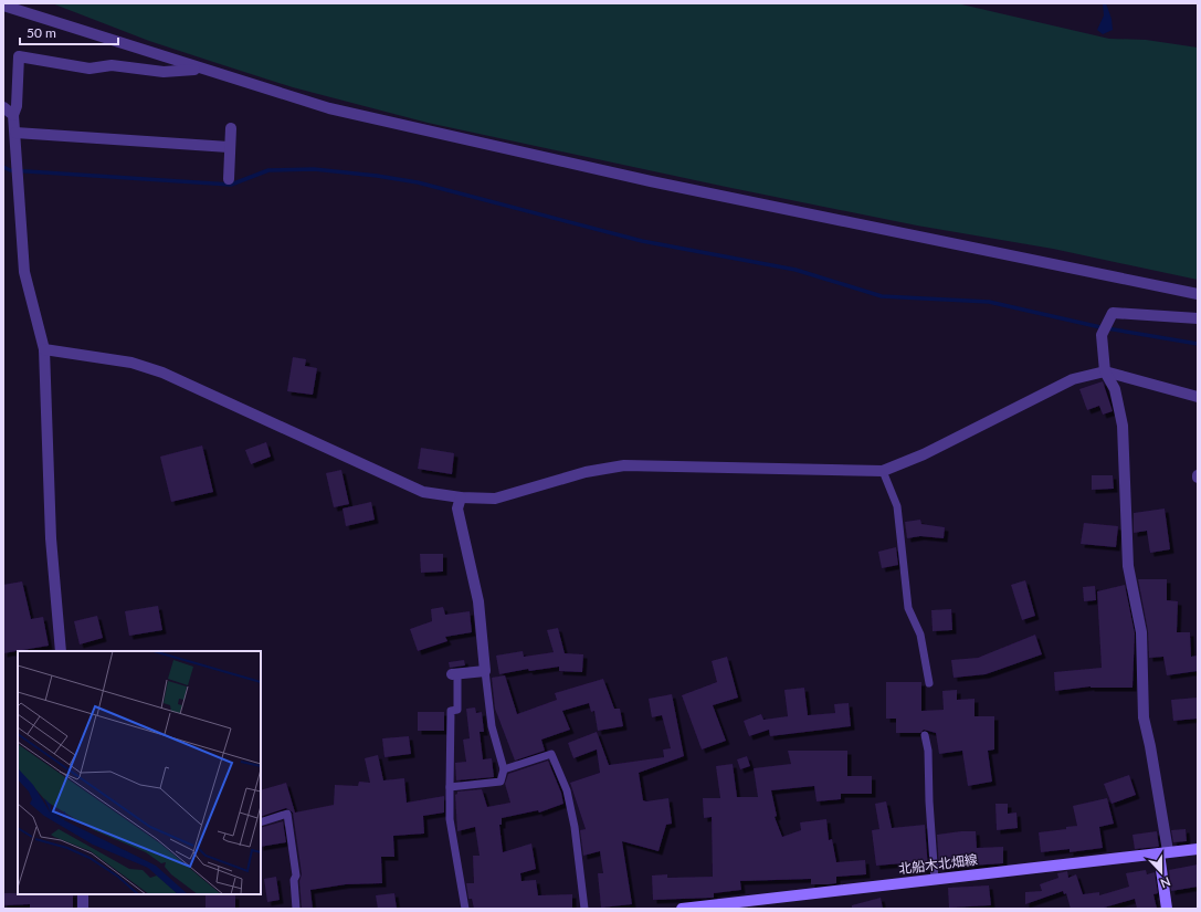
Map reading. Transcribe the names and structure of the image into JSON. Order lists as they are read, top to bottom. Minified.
{"streets":{"main road":["北船木北畑線"]},"scale_bar":"50 m","north":"bottom"}
